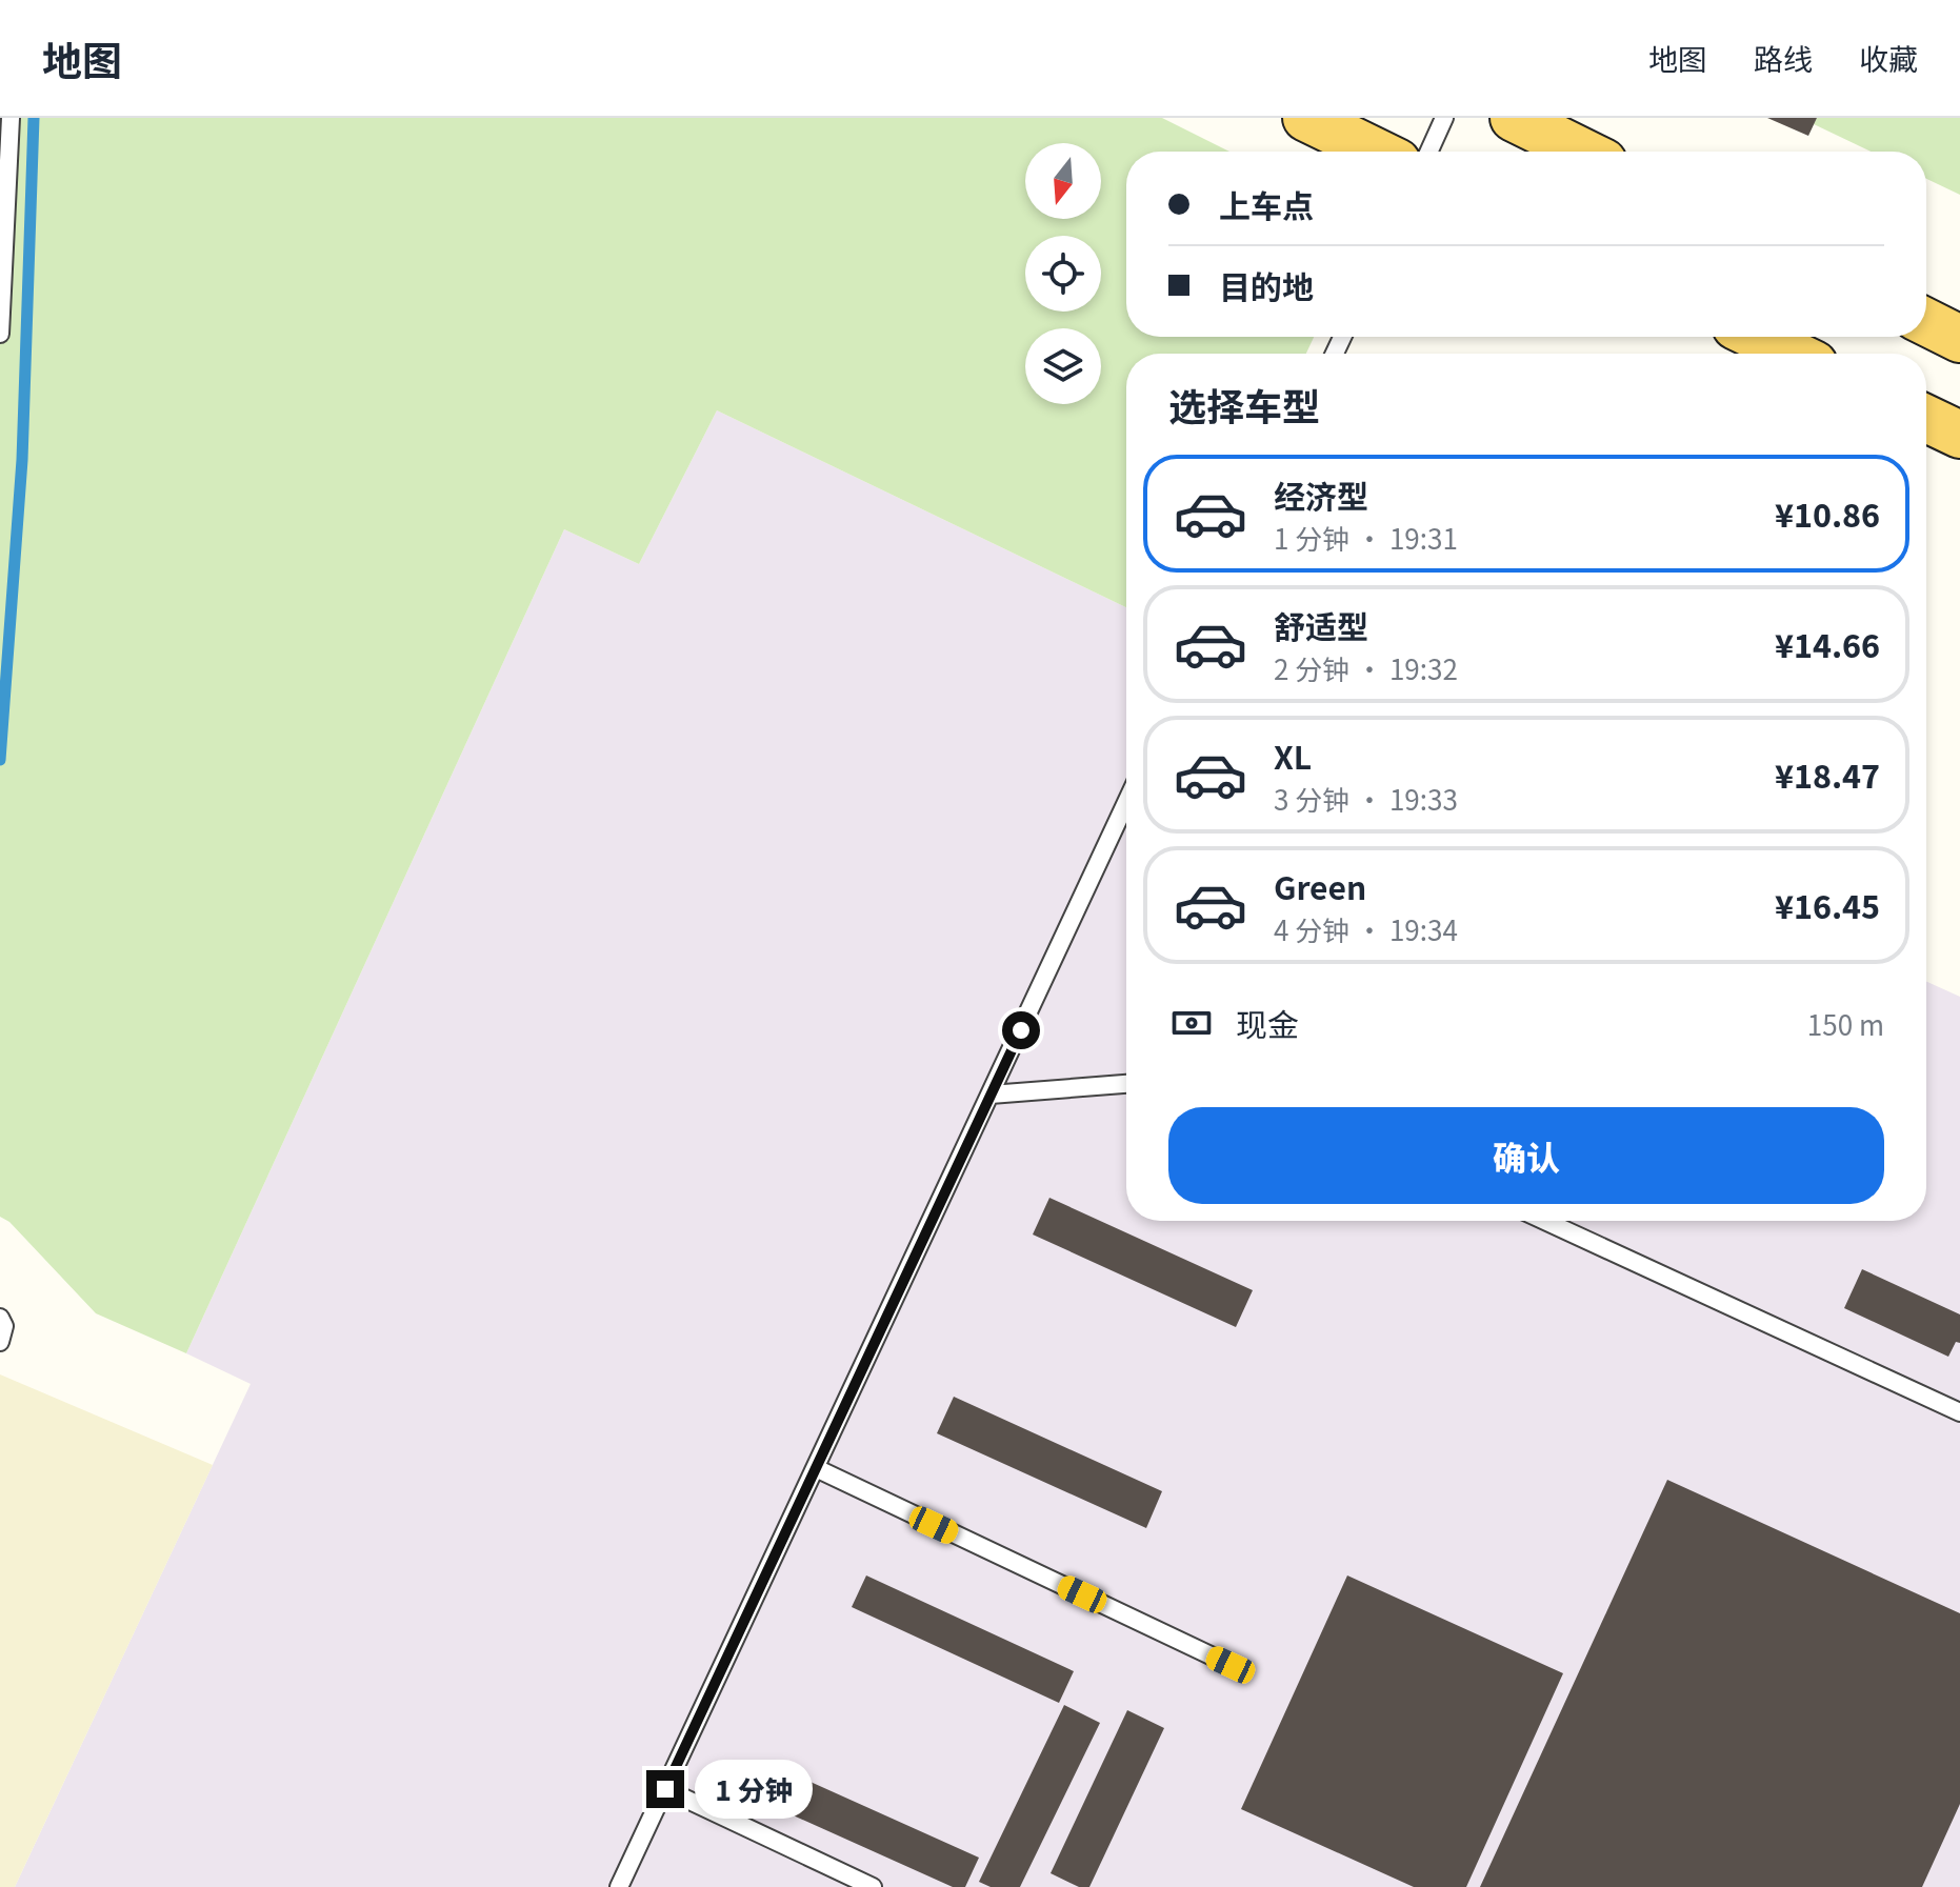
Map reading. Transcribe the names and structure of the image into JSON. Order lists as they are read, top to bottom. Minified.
{"north":"bottom","page":{"header":"地图","nav":["地图","路线","收藏"],"banner":["上车点","目的地"],"heading":"选择车型","list":[{"name":"经济型","note":"1 分钟 · 19:31","value":"¥10.86"},{"name":"舒适型","note":"2 分钟 · 19:32","value":"¥14.66"},{"name":"XL","note":"3 分钟 · 19:33","value":"¥18.47"},{"name":"Green","note":"4 分钟 · 19:34","value":"¥16.45"}],"pay":["现金","150 m"],"buttons":"确认","bubble":"1 分钟"}}
